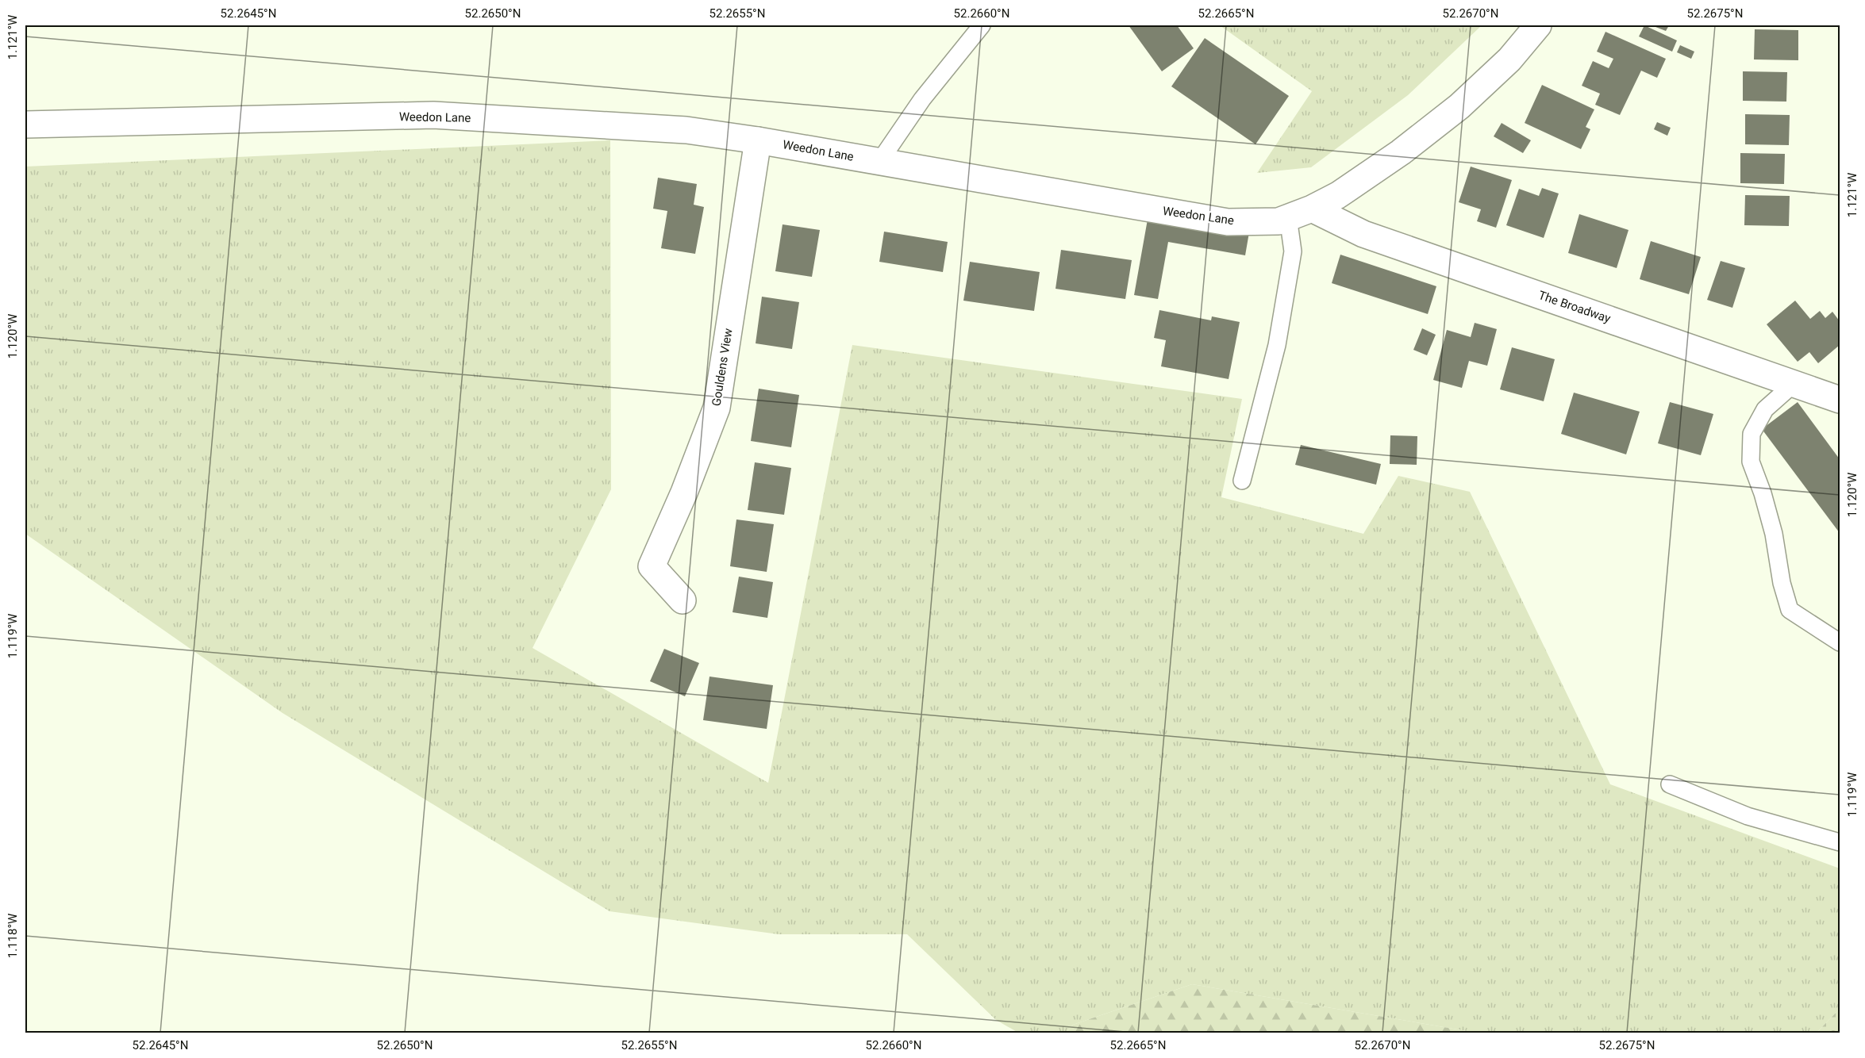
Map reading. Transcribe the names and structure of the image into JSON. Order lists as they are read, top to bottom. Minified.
{"streets":{"street":["Weedon Lane","The Broadway","Gouldens View"]},"crossings":[["Weedon Lane","The Broadway"],["Weedon Lane","Gouldens View"]],"coordinates":["52.2645°N","52.2650°N","52.2655°N","52.2660°N","52.2665°N","52.2670°N","52.2675°N","1.121°W","1.120°W","1.119°W","1.118°W"]}
